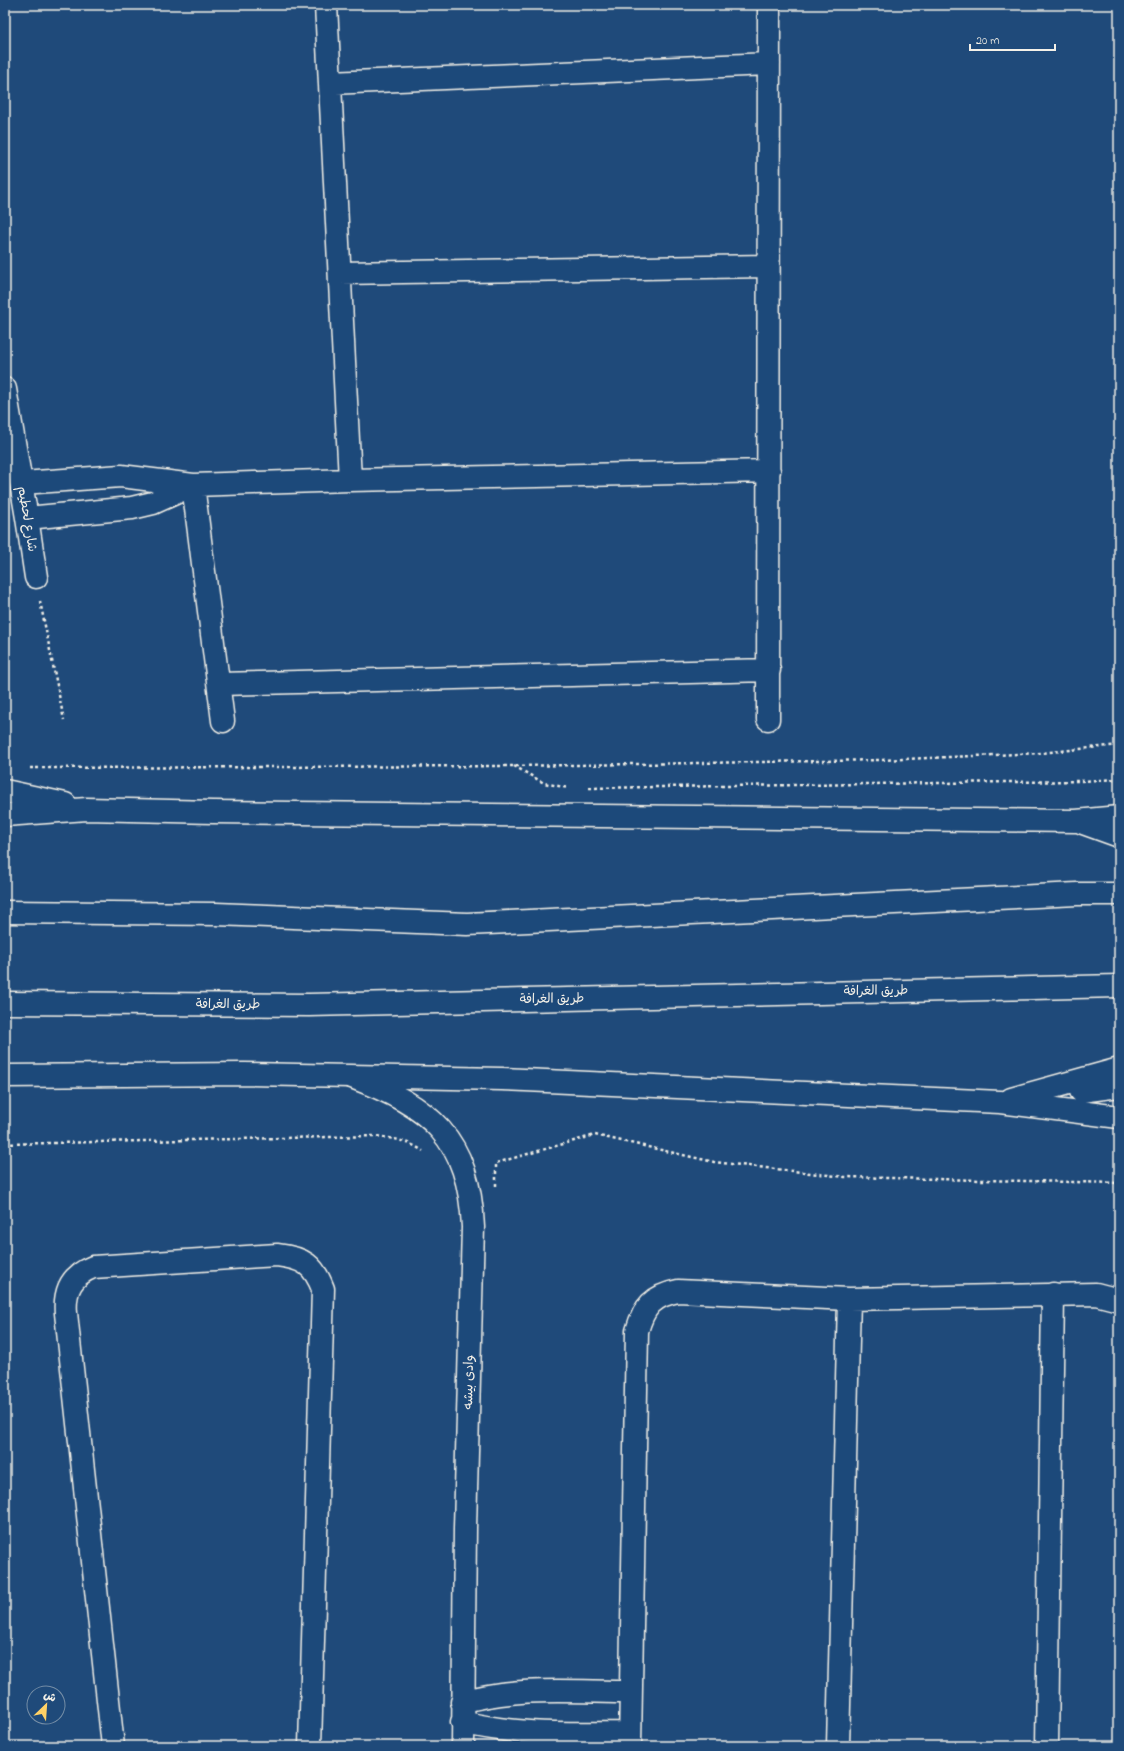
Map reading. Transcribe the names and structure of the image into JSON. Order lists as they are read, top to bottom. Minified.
{"streets":{"main road":["شارع لحطيم","طريق الغرافة","وادى بيشه"]},"scale_bar":"20 m","north":"top right"}
